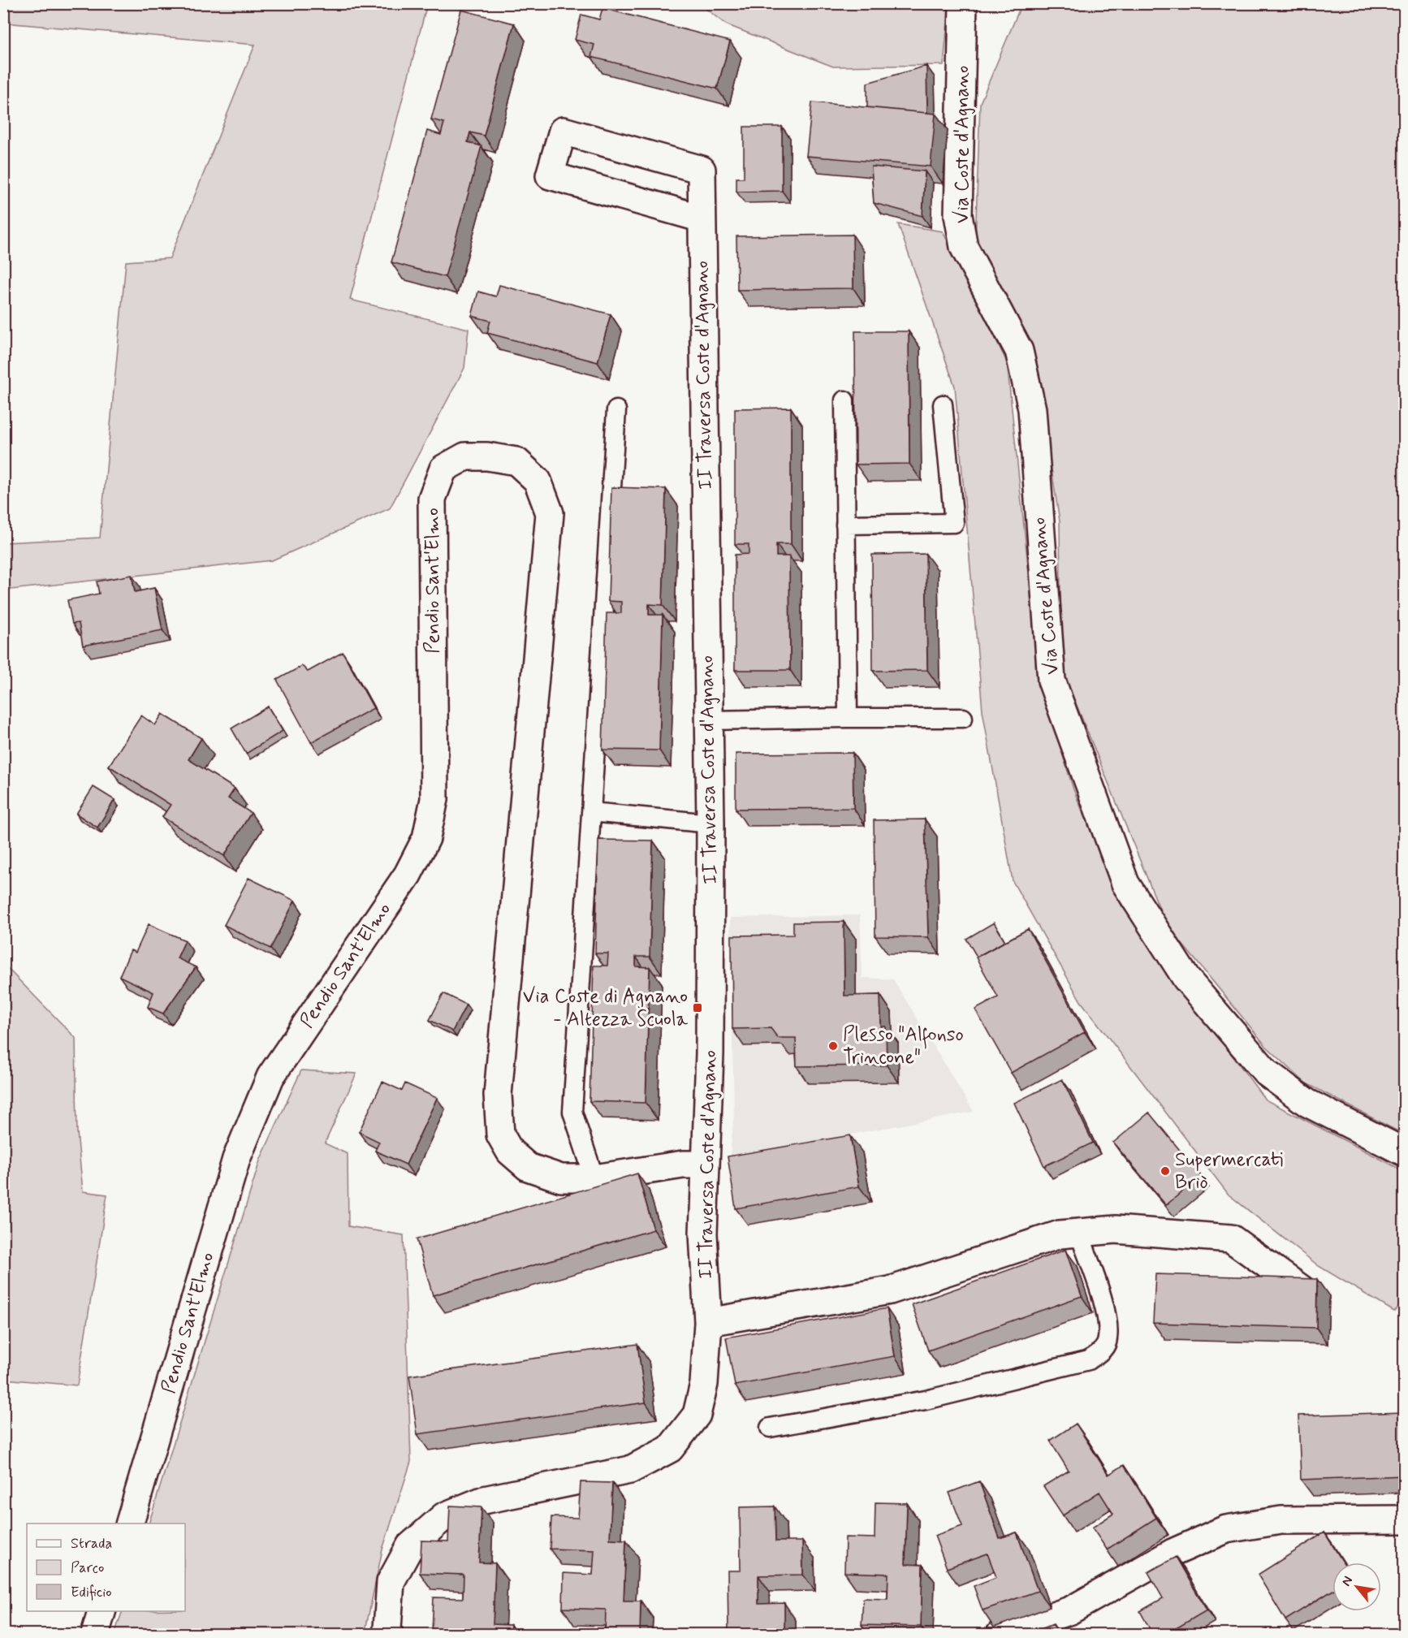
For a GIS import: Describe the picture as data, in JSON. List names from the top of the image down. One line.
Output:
{"streets":{"street":["Via Coste d'Agnano","II Traversa Coste d'Agnano","Pendio Sant'Elmo"]},"crossings":[["II Traversa Coste d'Agnano","Pendio Sant'Elmo"]],"places":{"transit":["Via Coste di Agnano - Altezza Scuola"],"other":["Plesso \"Alfonso Trincone\"","Supermercati Briò"]},"legend":["Strada","Parco","Edificio"],"north":"top left"}
